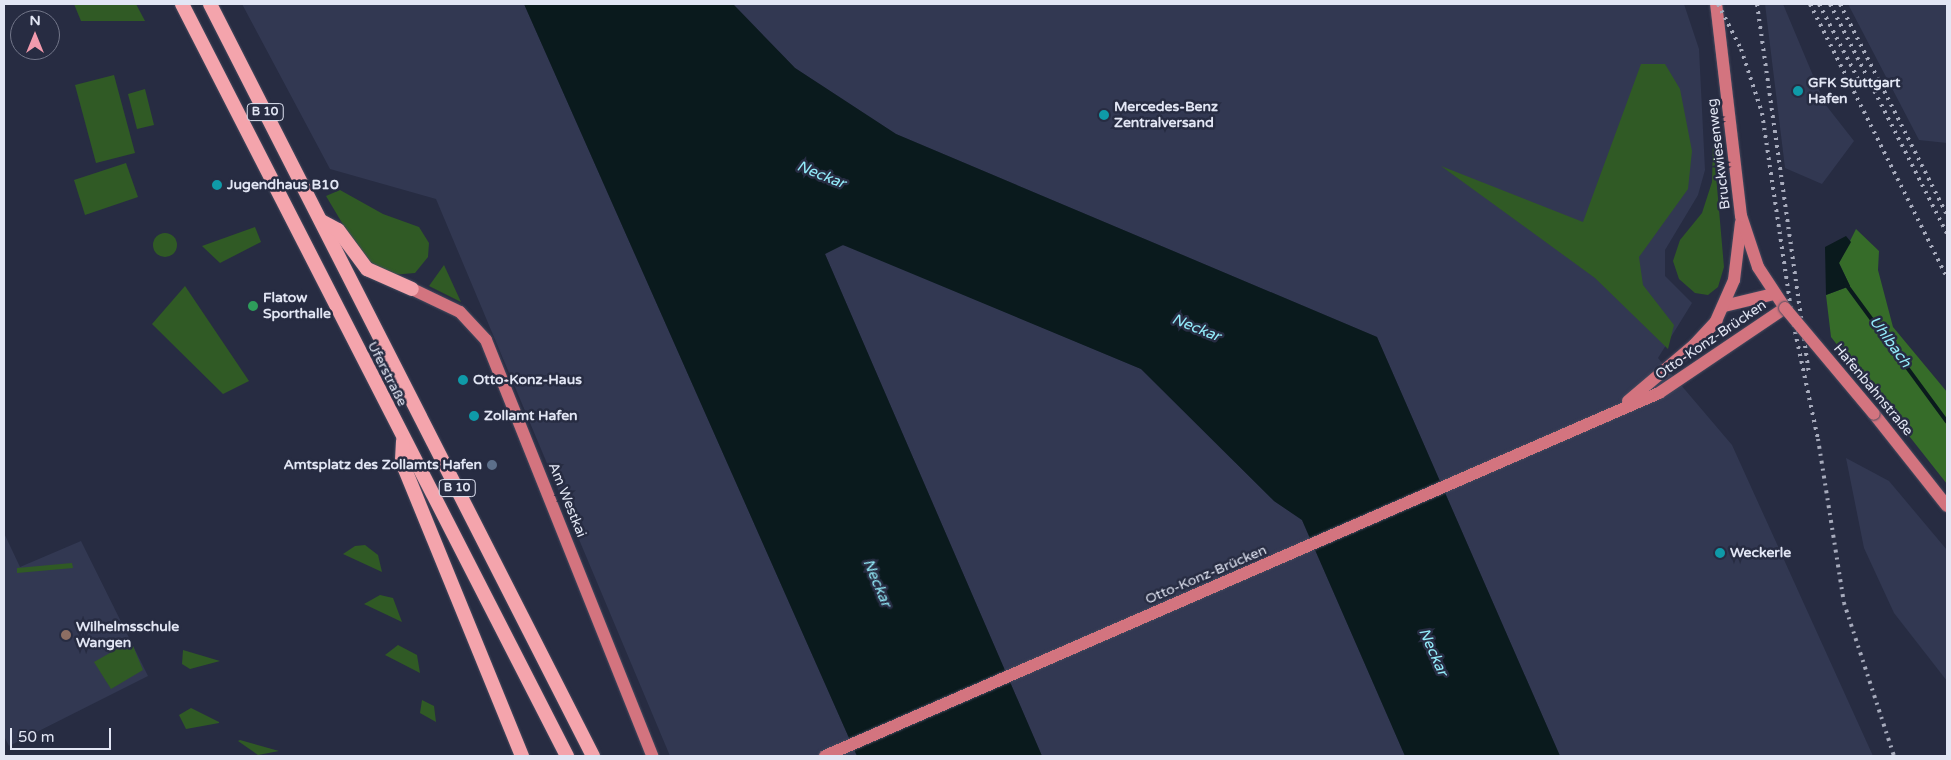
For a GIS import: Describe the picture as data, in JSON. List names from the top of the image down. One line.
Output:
{"streets":{"highway":["B 10","Uferstraße"],"main road":["Bruckwiesenweg","Otto-Konz-Brücken","Hafenbahnstraße","Am Westkai"]},"crossings":[["B 10","Uferstraße"],["B 10","Am Westkai"],["Bruckwiesenweg","Otto-Konz-Brücken"],["Bruckwiesenweg","Hafenbahnstraße"],["Otto-Konz-Brücken","Hafenbahnstraße"]],"water":["Neckar","Uhlbach"],"places":["GFK Stuttgart Hafen","Mercedes-Benz Zentralversand","Jugendhaus B10","Flatow Sporthalle","Otto-Konz-Haus","Zollamt Hafen","Amtsplatz des Zollamts Hafen","Weckerle","Wilhelmsschule Wangen"],"scale_bar":"50 m","north":"top"}
